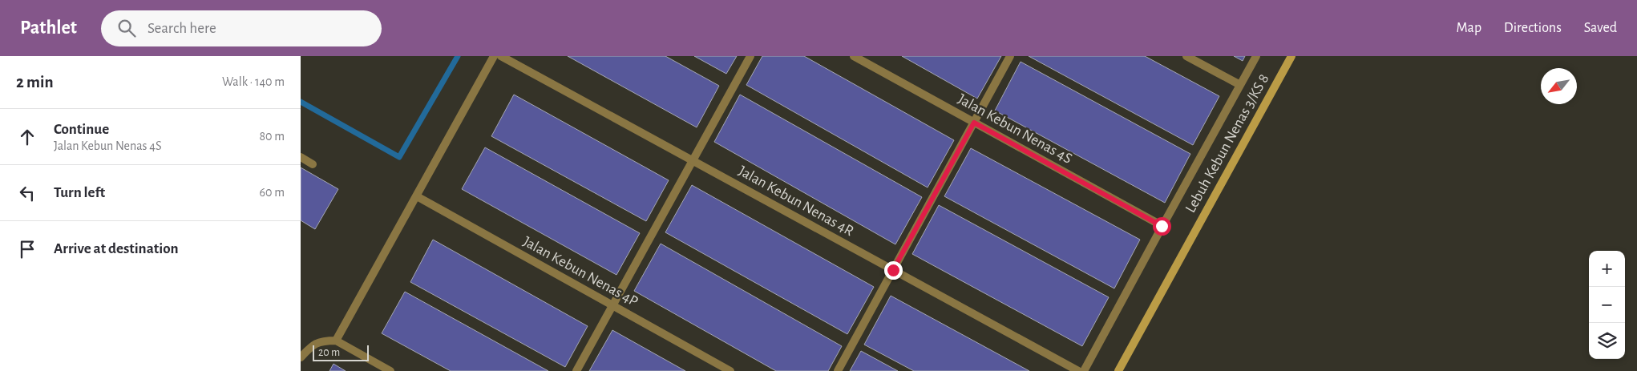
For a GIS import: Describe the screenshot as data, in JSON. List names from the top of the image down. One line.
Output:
{"streets":{"street":["Jalan Kebun Nenas 4S","Lebuh Kebun Nenas 3/KS 8","Jalan Kebun Nenas 4R","Jalan Kebun Nenas 4P"]},"scale_bar":"20 m","north":"bottom left","page":{"header":"Pathlet","search":"Search here","nav":["Map","Directions","Saved"],"heading":["2 min","Walk · 140 m"],"list":[["Continue","Jalan Kebun Nenas 4S","80 m"],["Turn left","60 m"],"Arrive at destination"],"map_buttons":["+","−"],"scale":"20 m"}}
